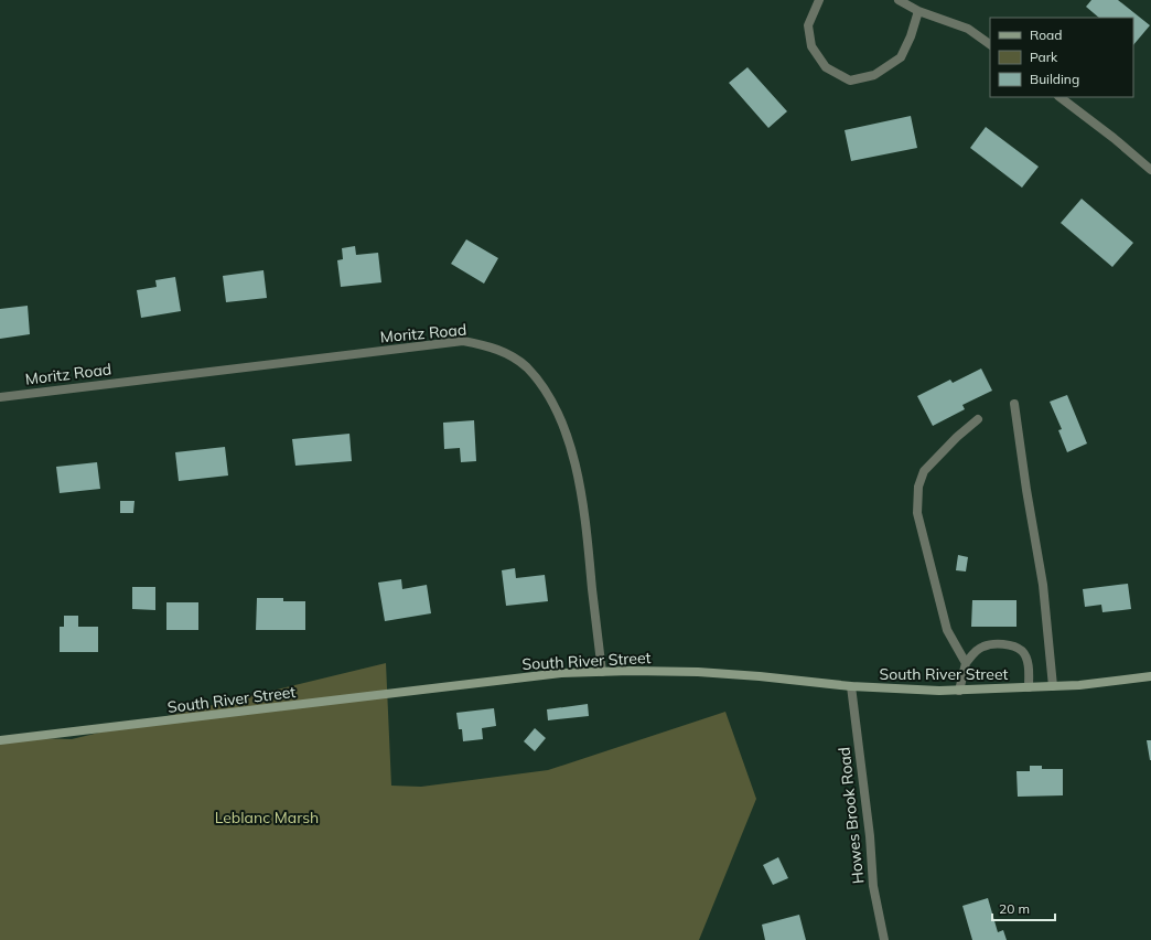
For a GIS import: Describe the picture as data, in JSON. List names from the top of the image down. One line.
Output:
{"streets":{"street":["Moritz Road","South River Street","Howes Brook Road"]},"crossings":[["Moritz Road","South River Street"],["South River Street","Howes Brook Road"]],"parks":["Leblanc Marsh"],"legend":["Road","Park","Building"],"scale_bar":"20 m"}
